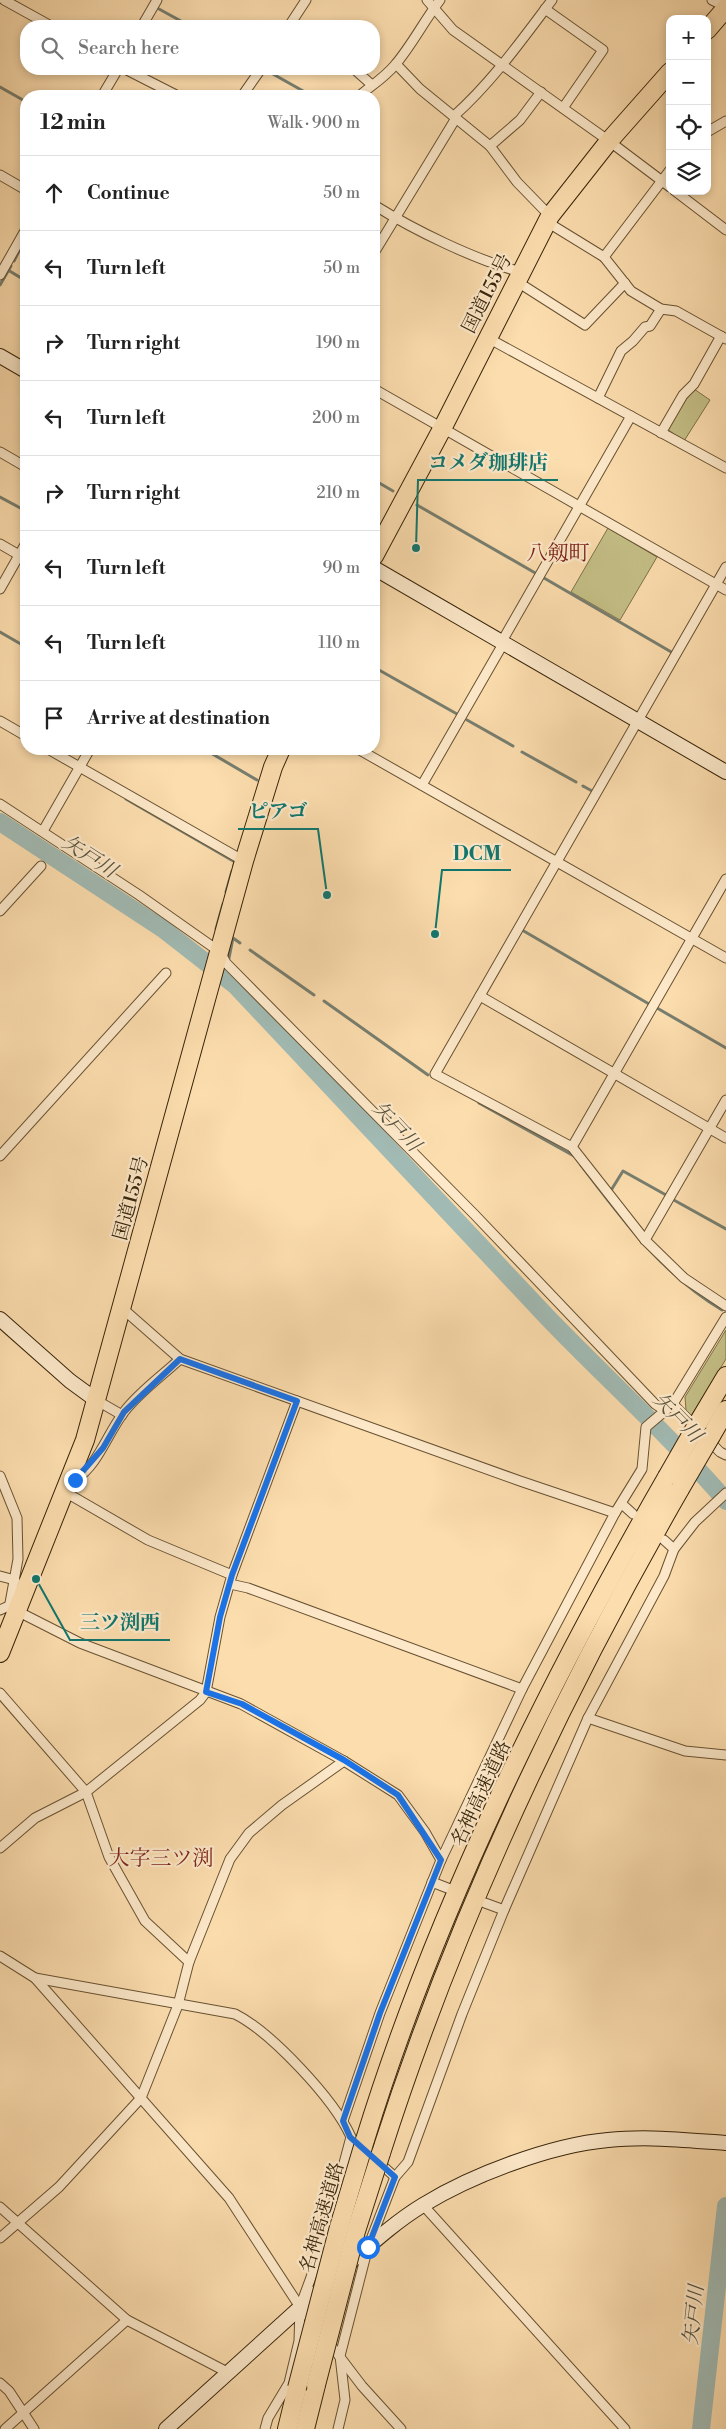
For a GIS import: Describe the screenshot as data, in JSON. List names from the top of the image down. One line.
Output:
{"streets":{"highway":["国道155号","名神高速道路"]},"districts":["八剱町","大字三ツ渕"],"water":["矢戸川"],"places":["コメダ珈琲店","ピアゴ","DCM","三ツ渕西"],"page":{"map_buttons":["+","−"],"search":"Search here","heading":["12 min","Walk · 900 m"],"list":[["Continue","50 m"],["Turn left","50 m"],["Turn right","190 m"],["Turn left","200 m"],["Turn right","210 m"],["Turn left","90 m"],["Turn left","110 m"],"Arrive at destination"]}}
